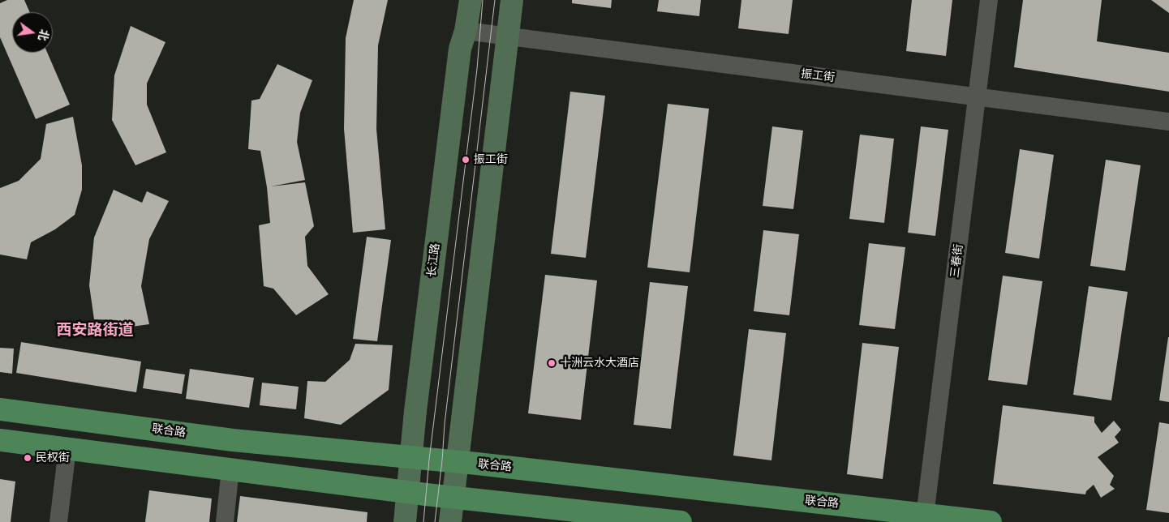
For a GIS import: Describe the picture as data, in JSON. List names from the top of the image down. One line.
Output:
{"streets":{"main road":["长江路","联合路"],"street":["振工街","三春街"]},"crossings":[["振工街","长江路"],["振工街","三春街"],["长江路","联合路"],["三春街","联合路"]],"districts":["西安路街道"],"places":["振工街","十洲云水大酒店","民权街"],"north":"right"}
